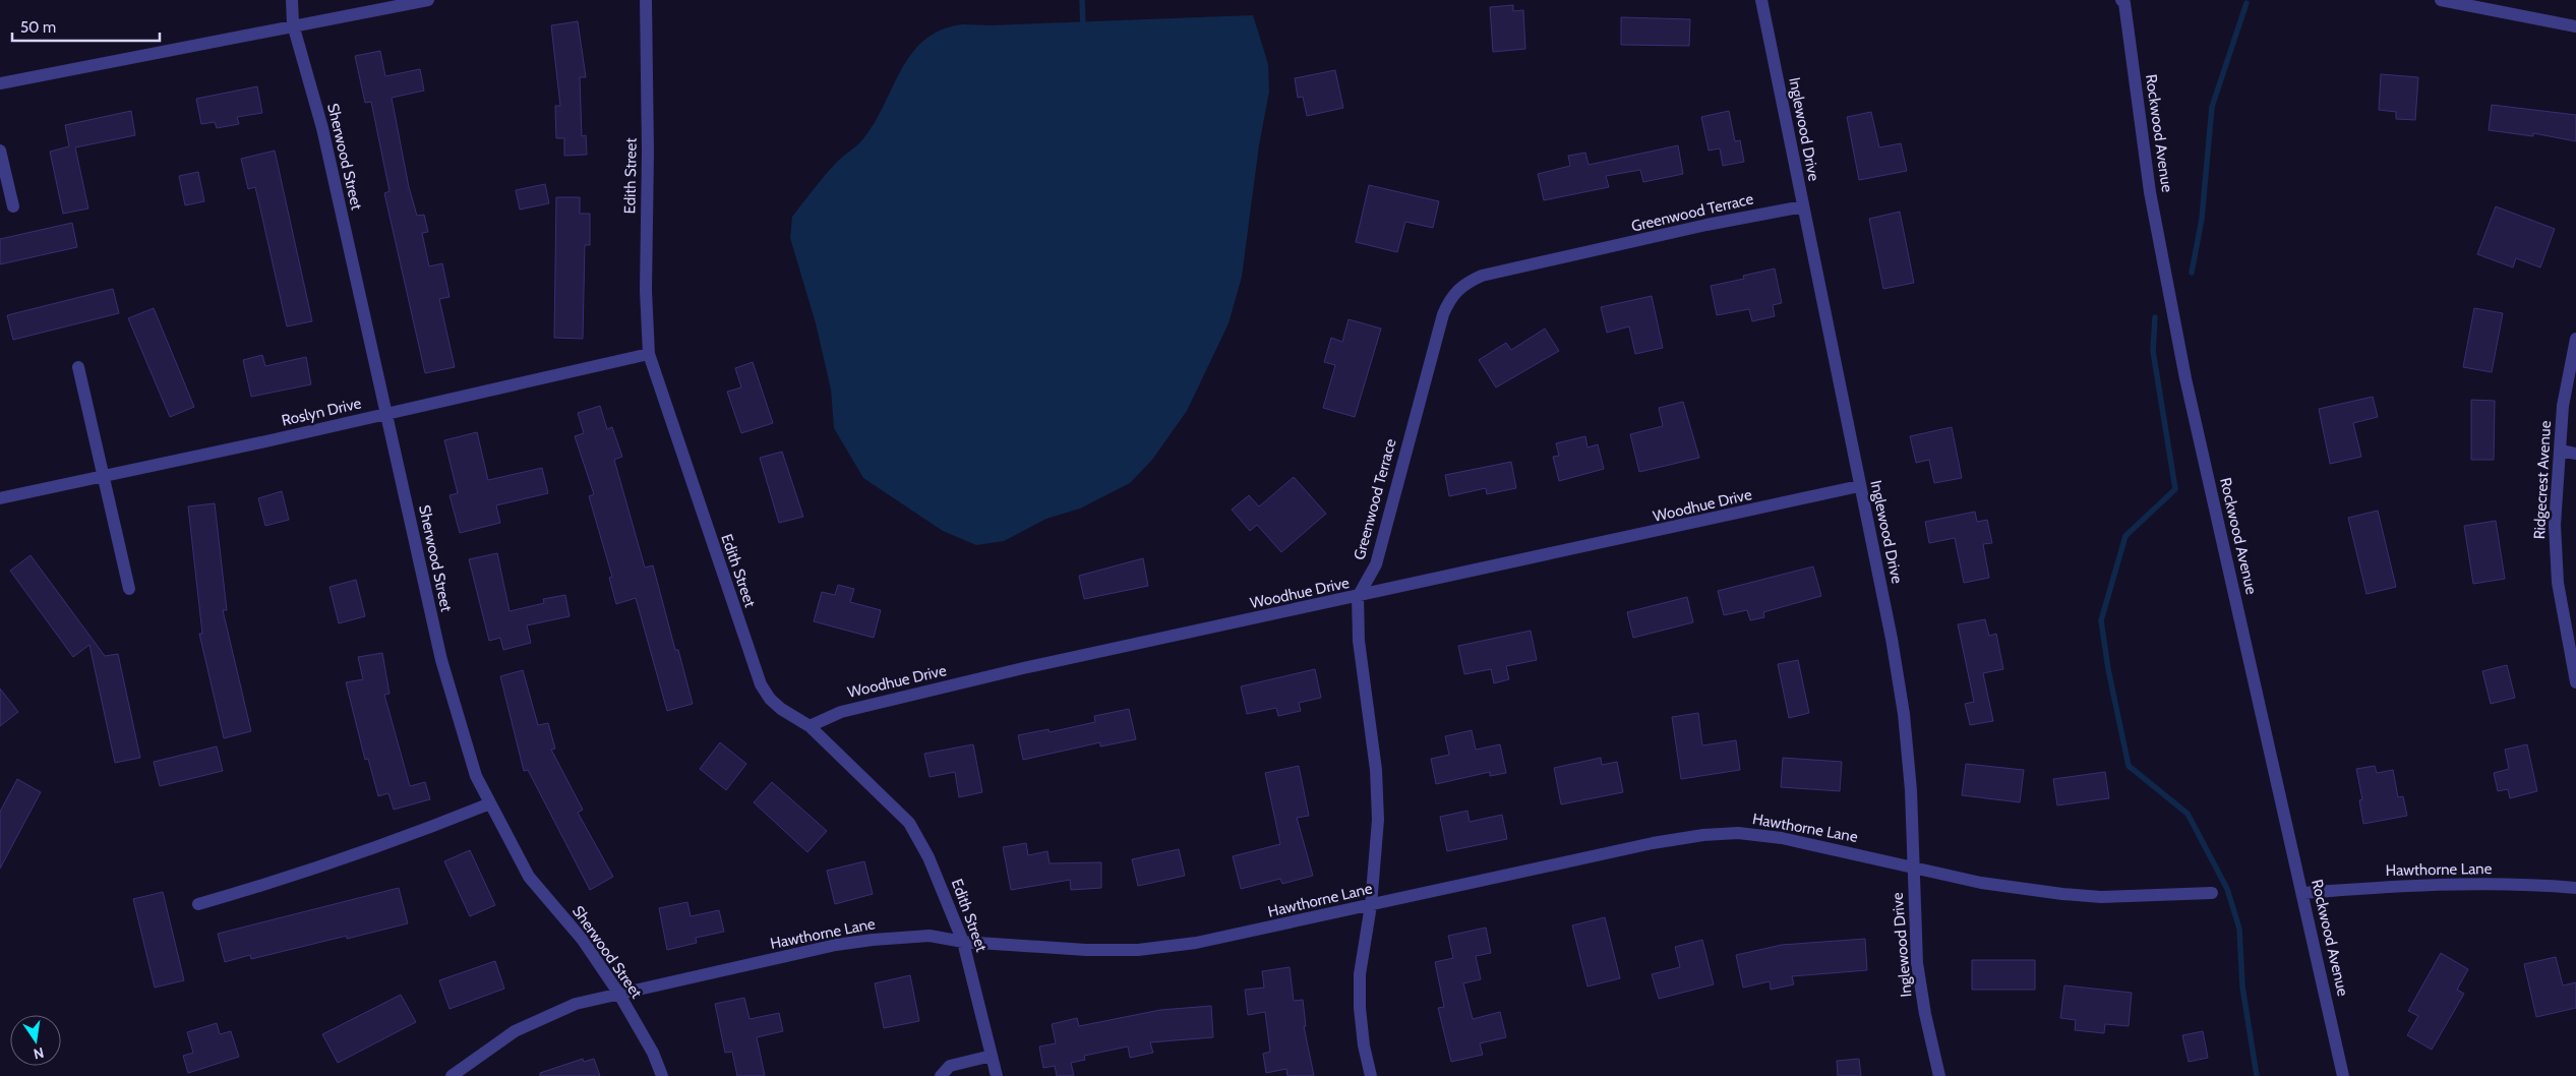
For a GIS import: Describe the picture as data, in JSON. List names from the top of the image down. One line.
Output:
{"streets":{"street":["Inglewood Drive","Rockwood Avenue","Sherwood Street","Edith Street","Greenwood Terrace","Roslyn Drive","Ridgecrest Avenue","Woodhue Drive","Hawthorne Lane"]},"crossings":[["Inglewood Drive","Greenwood Terrace"],["Inglewood Drive","Woodhue Drive"],["Inglewood Drive","Hawthorne Lane"],["Rockwood Avenue","Hawthorne Lane"],["Sherwood Street","Roslyn Drive"],["Sherwood Street","Hawthorne Lane"],["Edith Street","Roslyn Drive"],["Edith Street","Woodhue Drive"],["Edith Street","Hawthorne Lane"],["Greenwood Terrace","Woodhue Drive"],["Greenwood Terrace","Hawthorne Lane"]],"scale_bar":"50 m","north":"bottom"}
